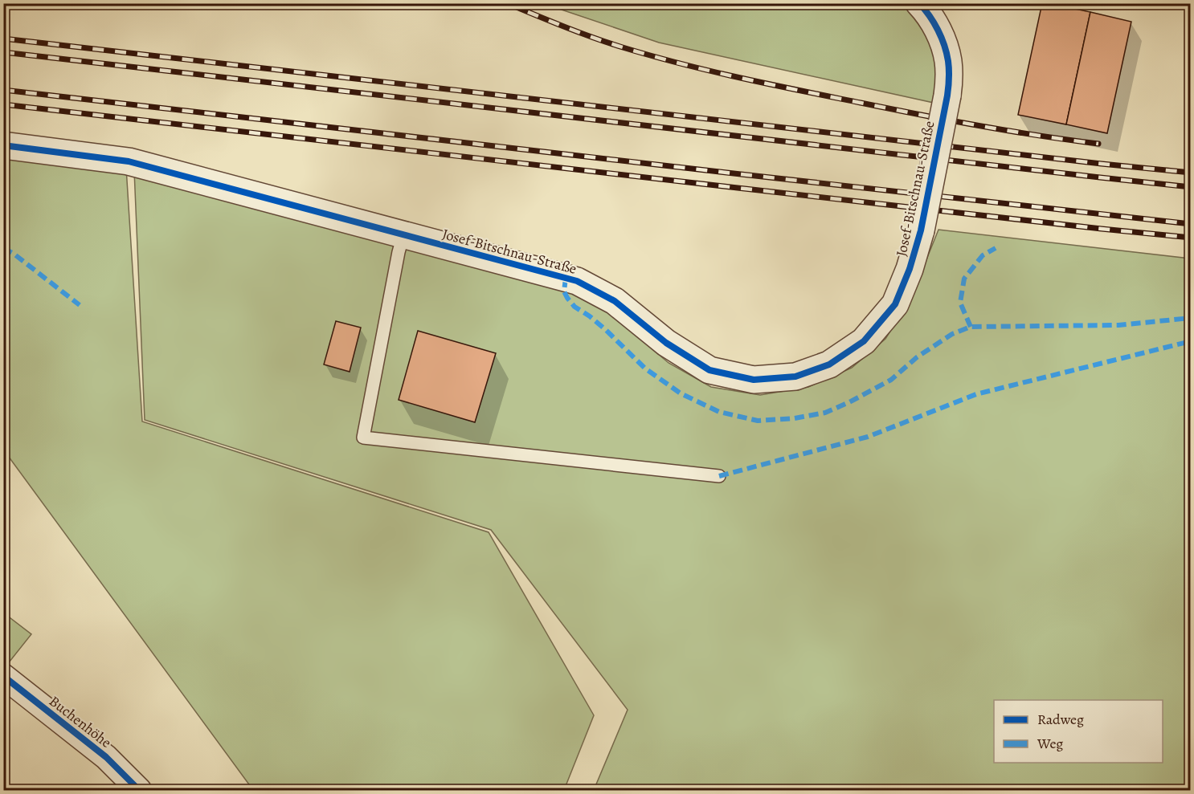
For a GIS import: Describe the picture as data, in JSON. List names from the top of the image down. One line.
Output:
{"streets":{"street":["Josef-Bitschnau-Straße","Buchenhöhe"]},"legend":["Radweg","Weg"]}
